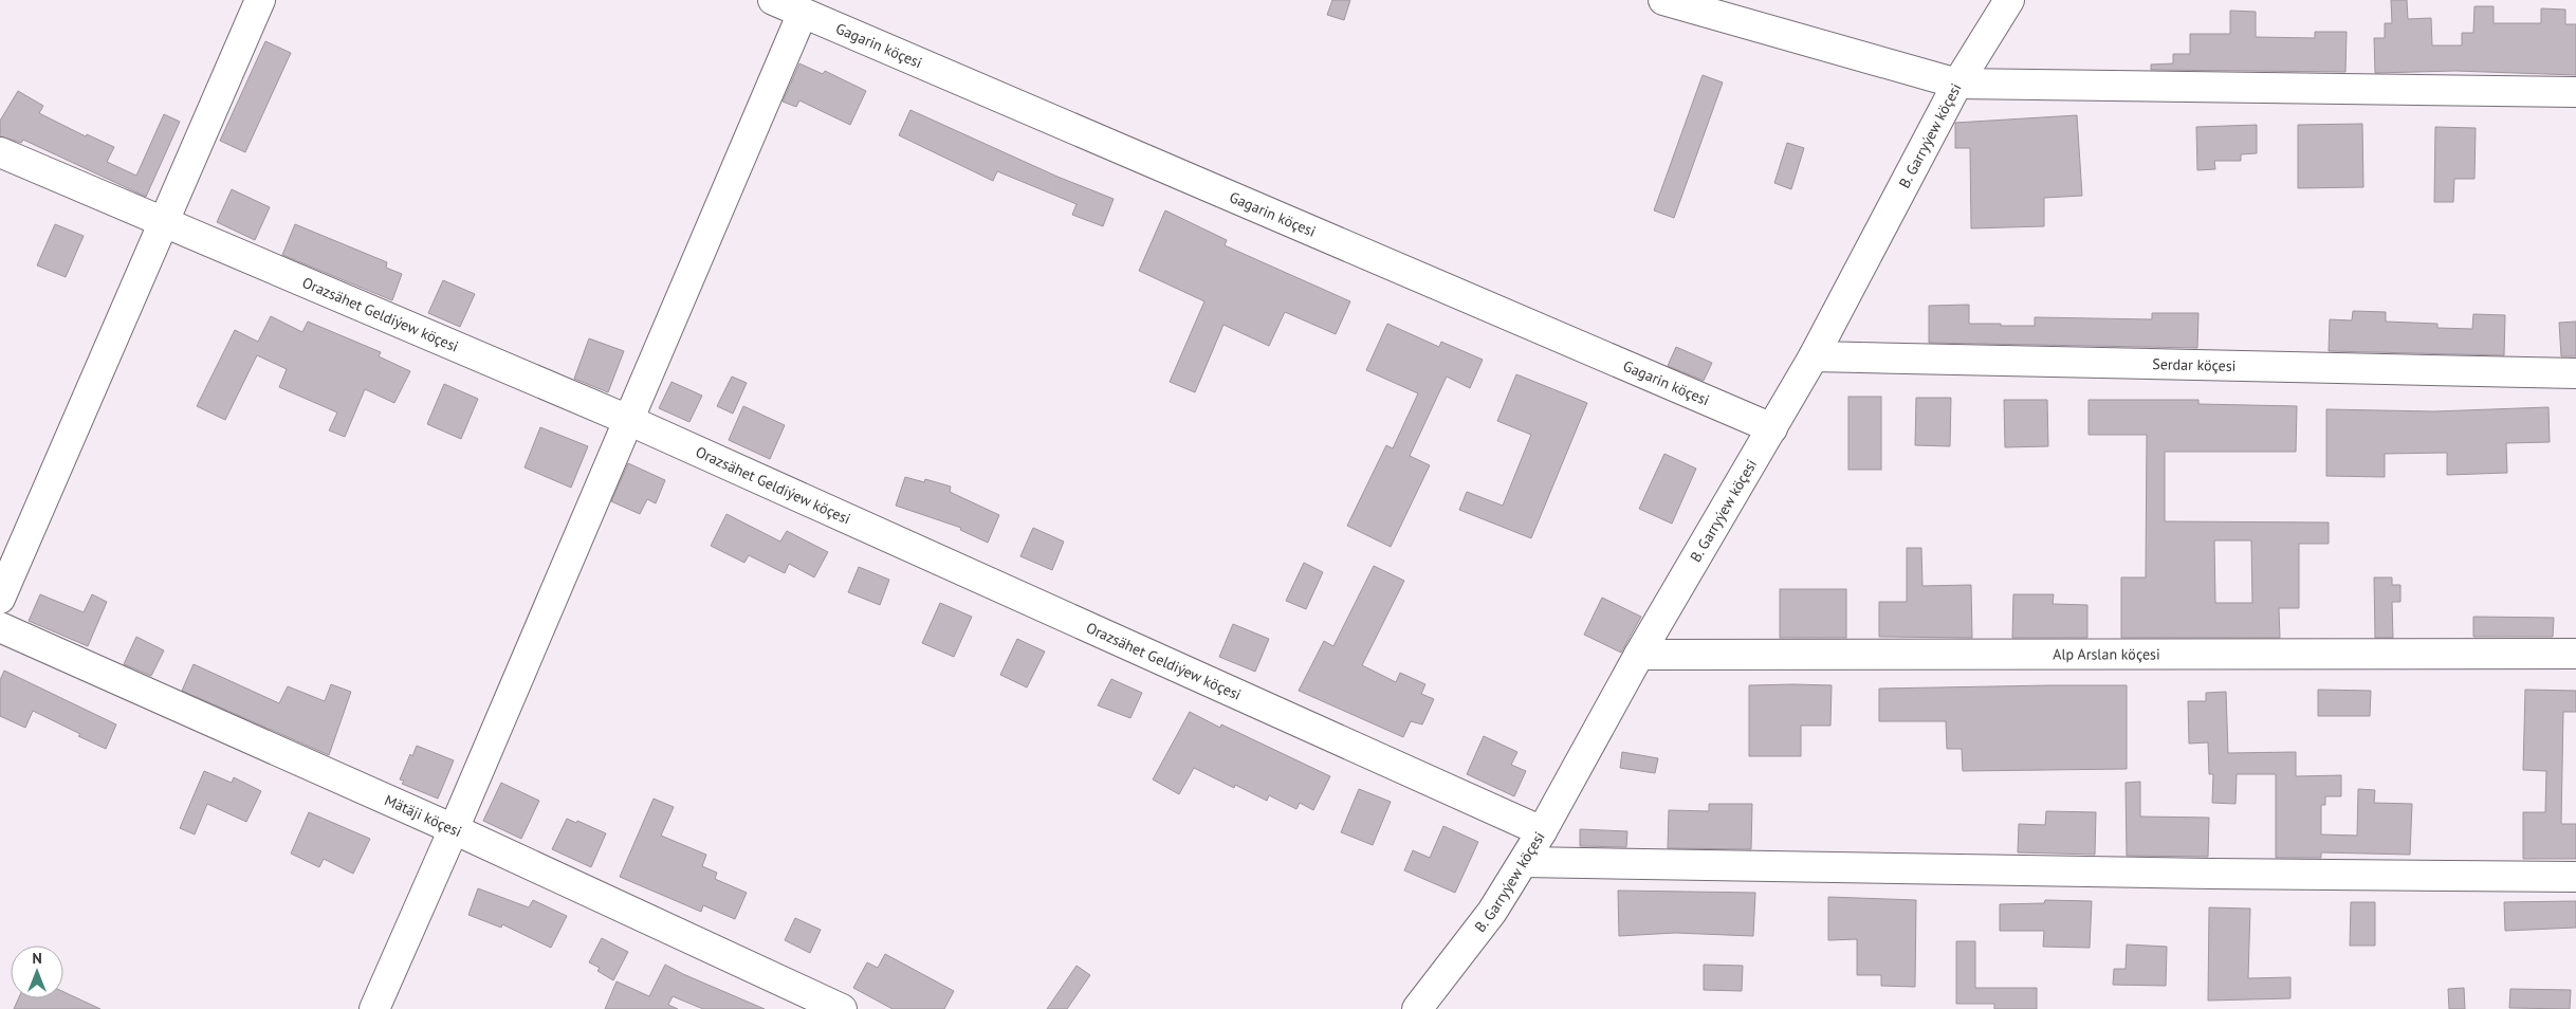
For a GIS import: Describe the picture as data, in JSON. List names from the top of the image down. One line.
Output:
{"streets":{"street":["Gagarin köçesi","B. Garryýew köçesi","Orazsähet Geldiýew köçesi","Serdar köçesi","Alp Arslan köçesi","Mätäji köçesi"]},"crossings":[["Gagarin köçesi","B. Garryýew köçesi"],["B. Garryýew köçesi","Orazsähet Geldiýew köçesi"],["B. Garryýew köçesi","Serdar köçesi"],["B. Garryýew köçesi","Alp Arslan köçesi"]],"north":"top"}
